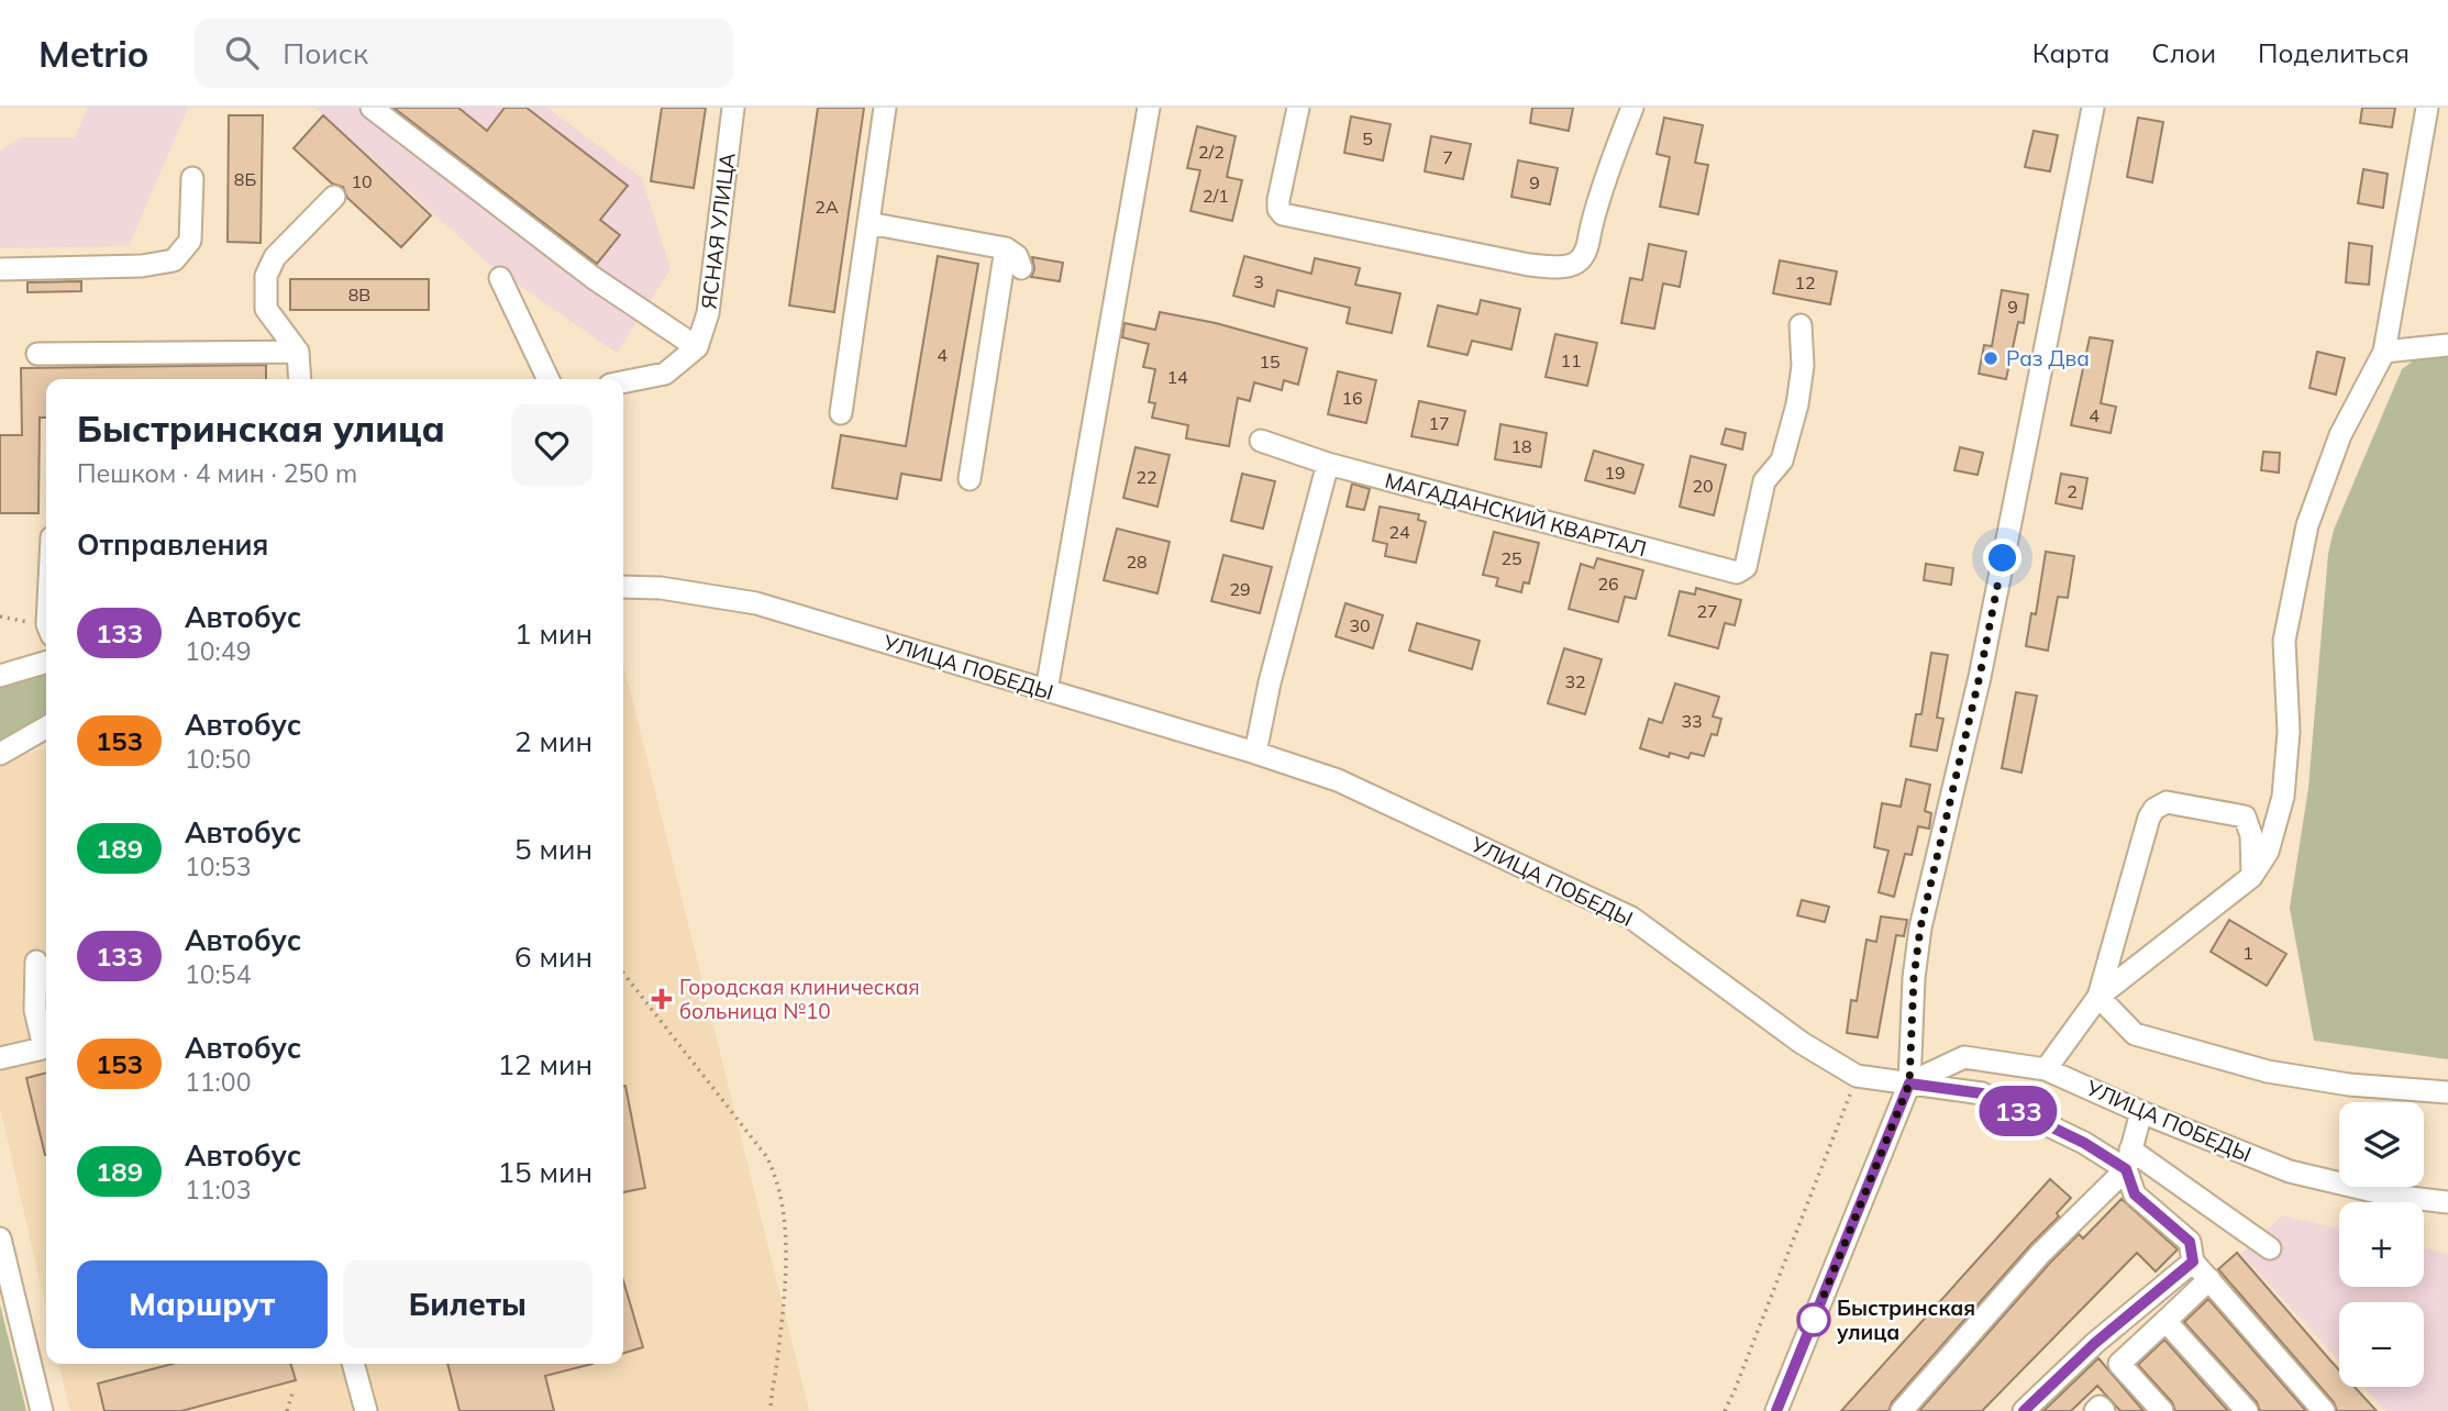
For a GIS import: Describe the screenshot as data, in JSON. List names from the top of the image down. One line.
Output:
{"streets":{"street":["ЯСНАЯ УЛИЦА","МАГАДАНСКИЙ КВАРТАЛ","УЛИЦА ПОБЕДЫ"]},"places":{"other":["Раз Два","Быстринская улица"],"health":["Городская клиническая больница №10"]},"lines":["bus line 133"],"house_numbers":["5","2/2","7","8Б","10","9","2/1","2А","3","12","8В","9","4","11","15","14","16","4","17","18","19","22","20","2","24","25","28","26","29","27","30","32","33","1"],"page":{"header":"Metrio","search":"Поиск","nav":["Карта","Слои","Поделиться"],"on_map":"133","heading":[["Быстринская улица","Пешком · 4 мин · 250 m"],"Отправления"],"list":[{"mark":"133","name":"Автобус","note":"10:49","value":"1 мин"},{"mark":"153","name":"Автобус","note":"10:50","value":"2 мин"},{"mark":"189","name":"Автобус","note":"10:53","value":"5 мин"},{"mark":"133","name":"Автобус","note":"10:54","value":"6 мин"},{"mark":"153","name":"Автобус","note":"11:00","value":"12 мин"},{"mark":"189","name":"Автобус","note":"11:03","value":"15 мин"}],"map_buttons":["+","−"],"buttons":["Маршрут","Билеты"]}}
